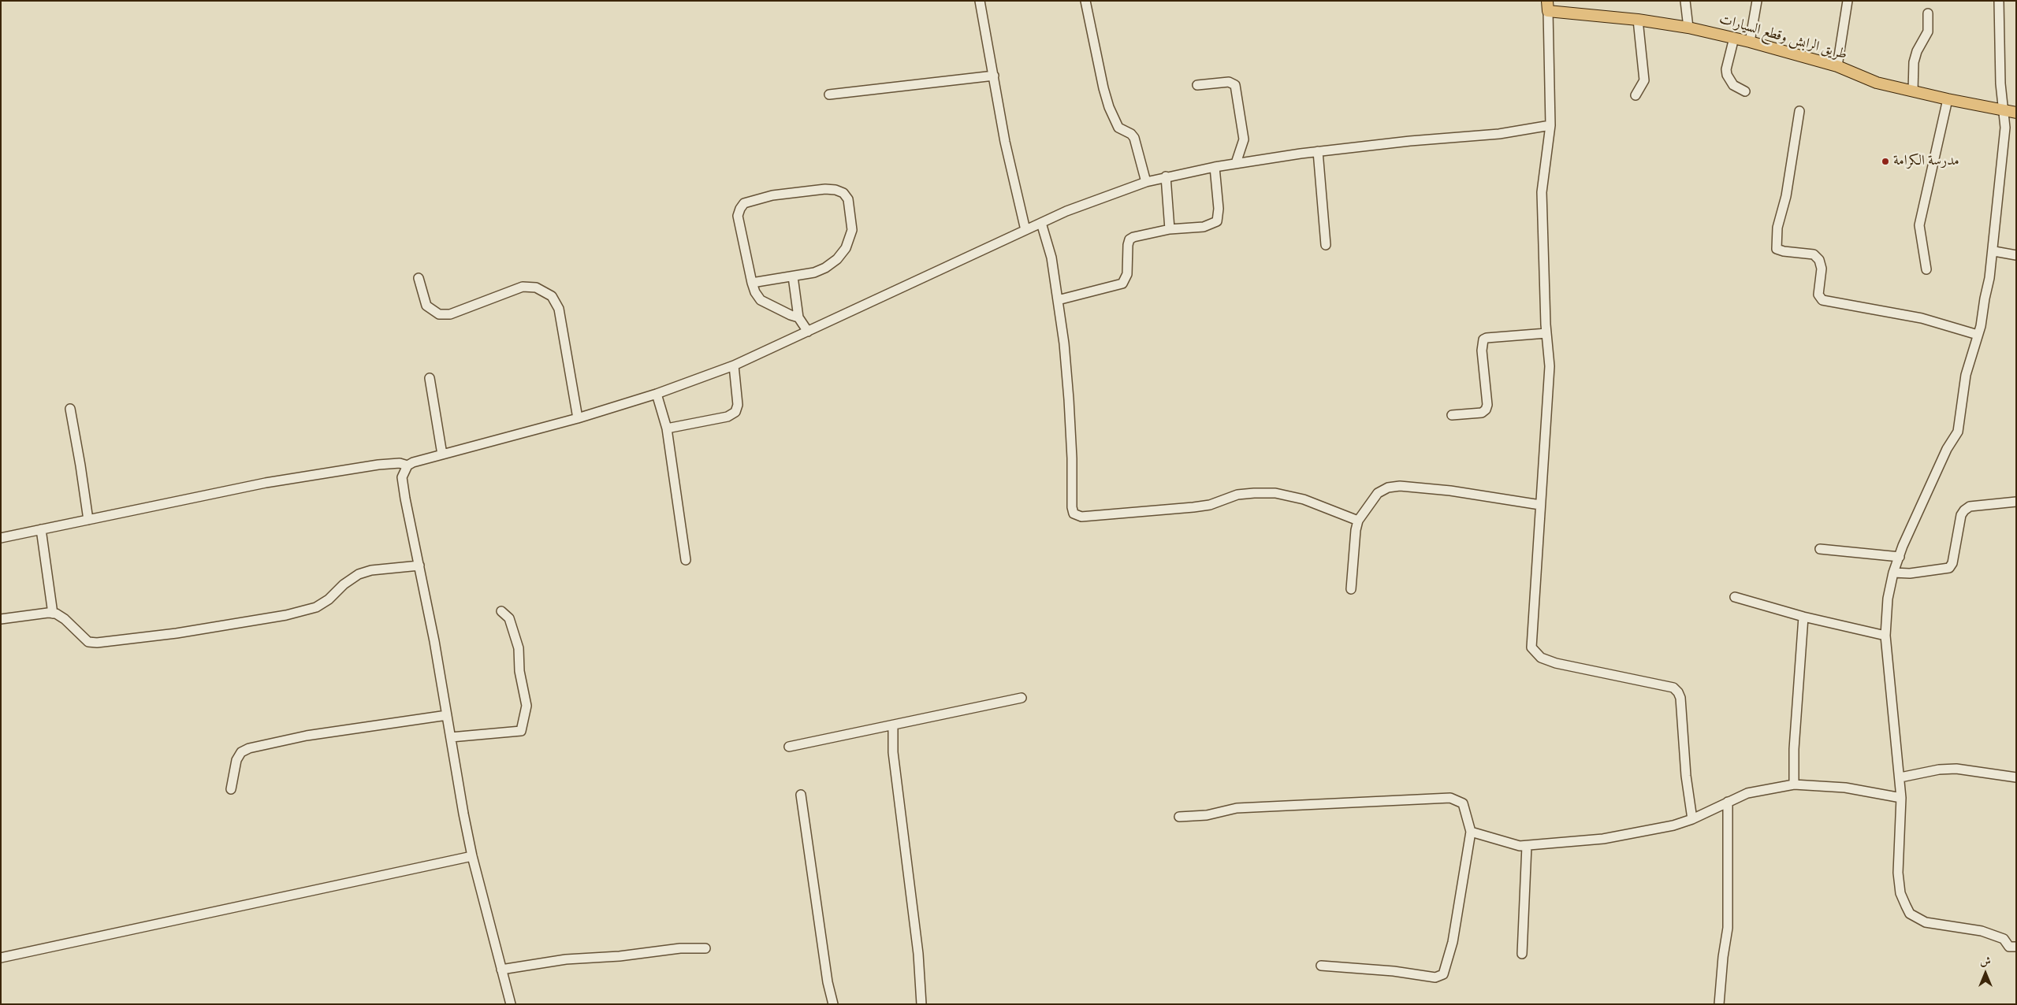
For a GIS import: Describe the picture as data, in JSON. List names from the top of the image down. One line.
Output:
{"streets":{"main road":["طريق الرابش وقطع السيارات"]},"places":["مدرسة الكرامة"],"north":"top"}
